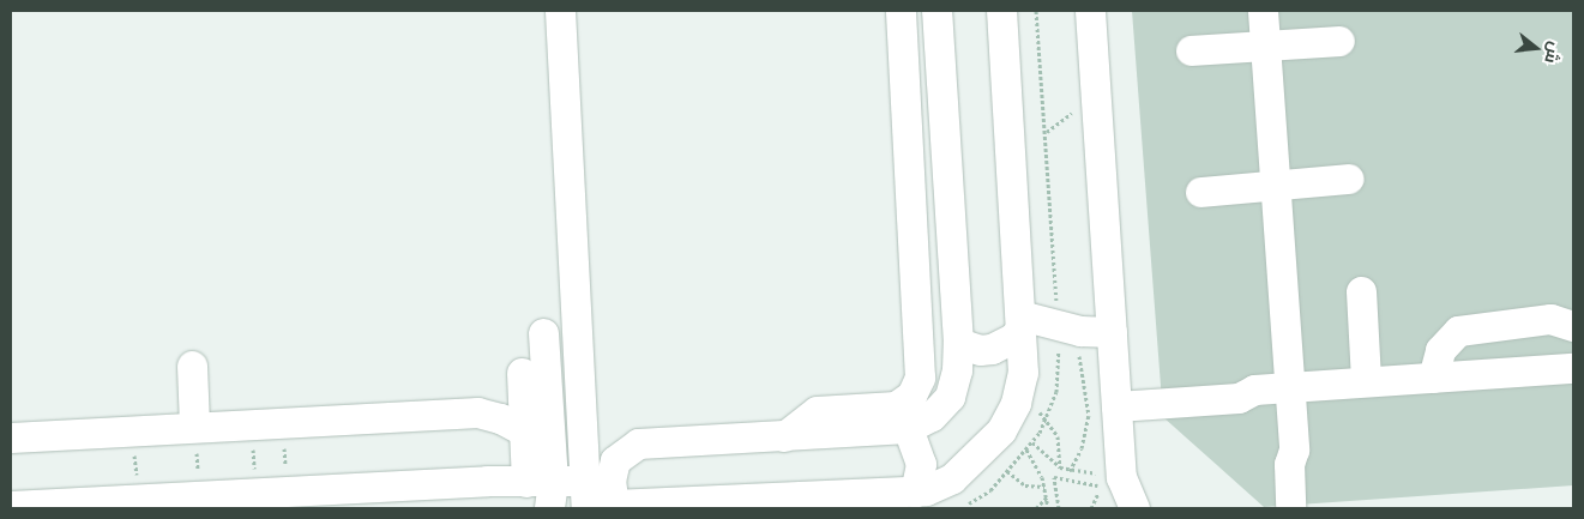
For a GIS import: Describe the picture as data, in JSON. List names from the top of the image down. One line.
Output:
{"north":"right"}
